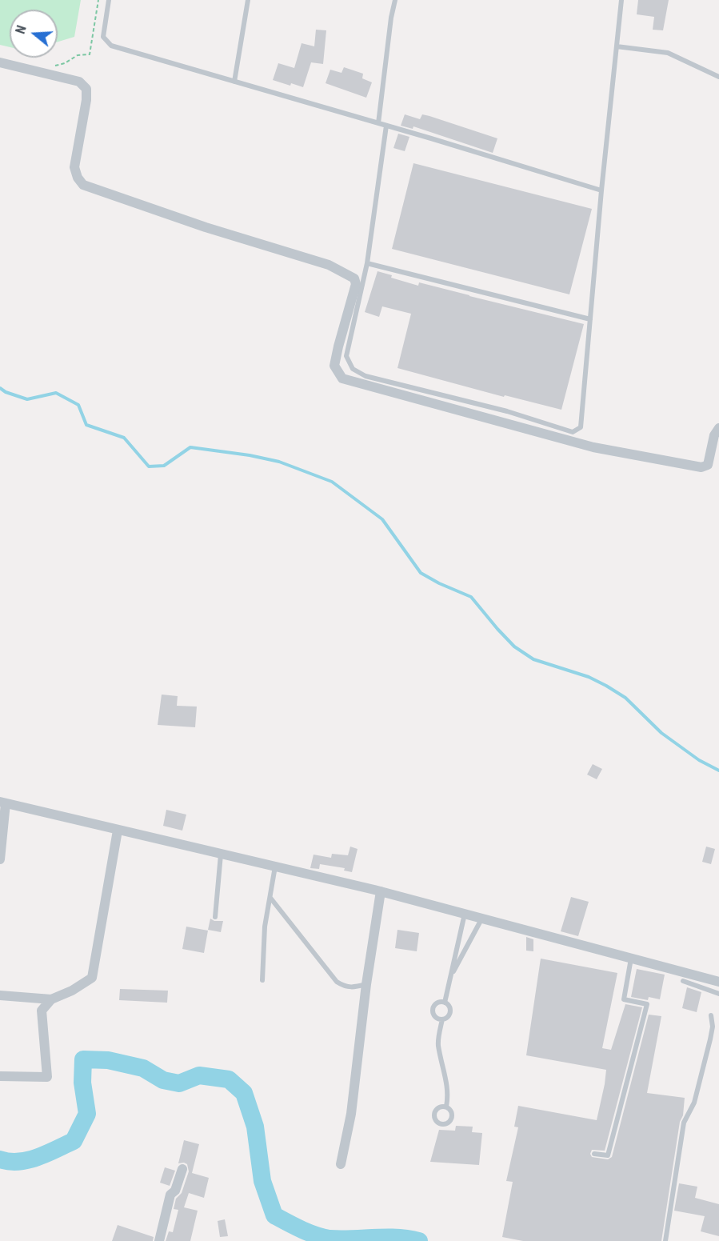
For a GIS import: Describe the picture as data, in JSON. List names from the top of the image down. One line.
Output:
{"north":"left"}
